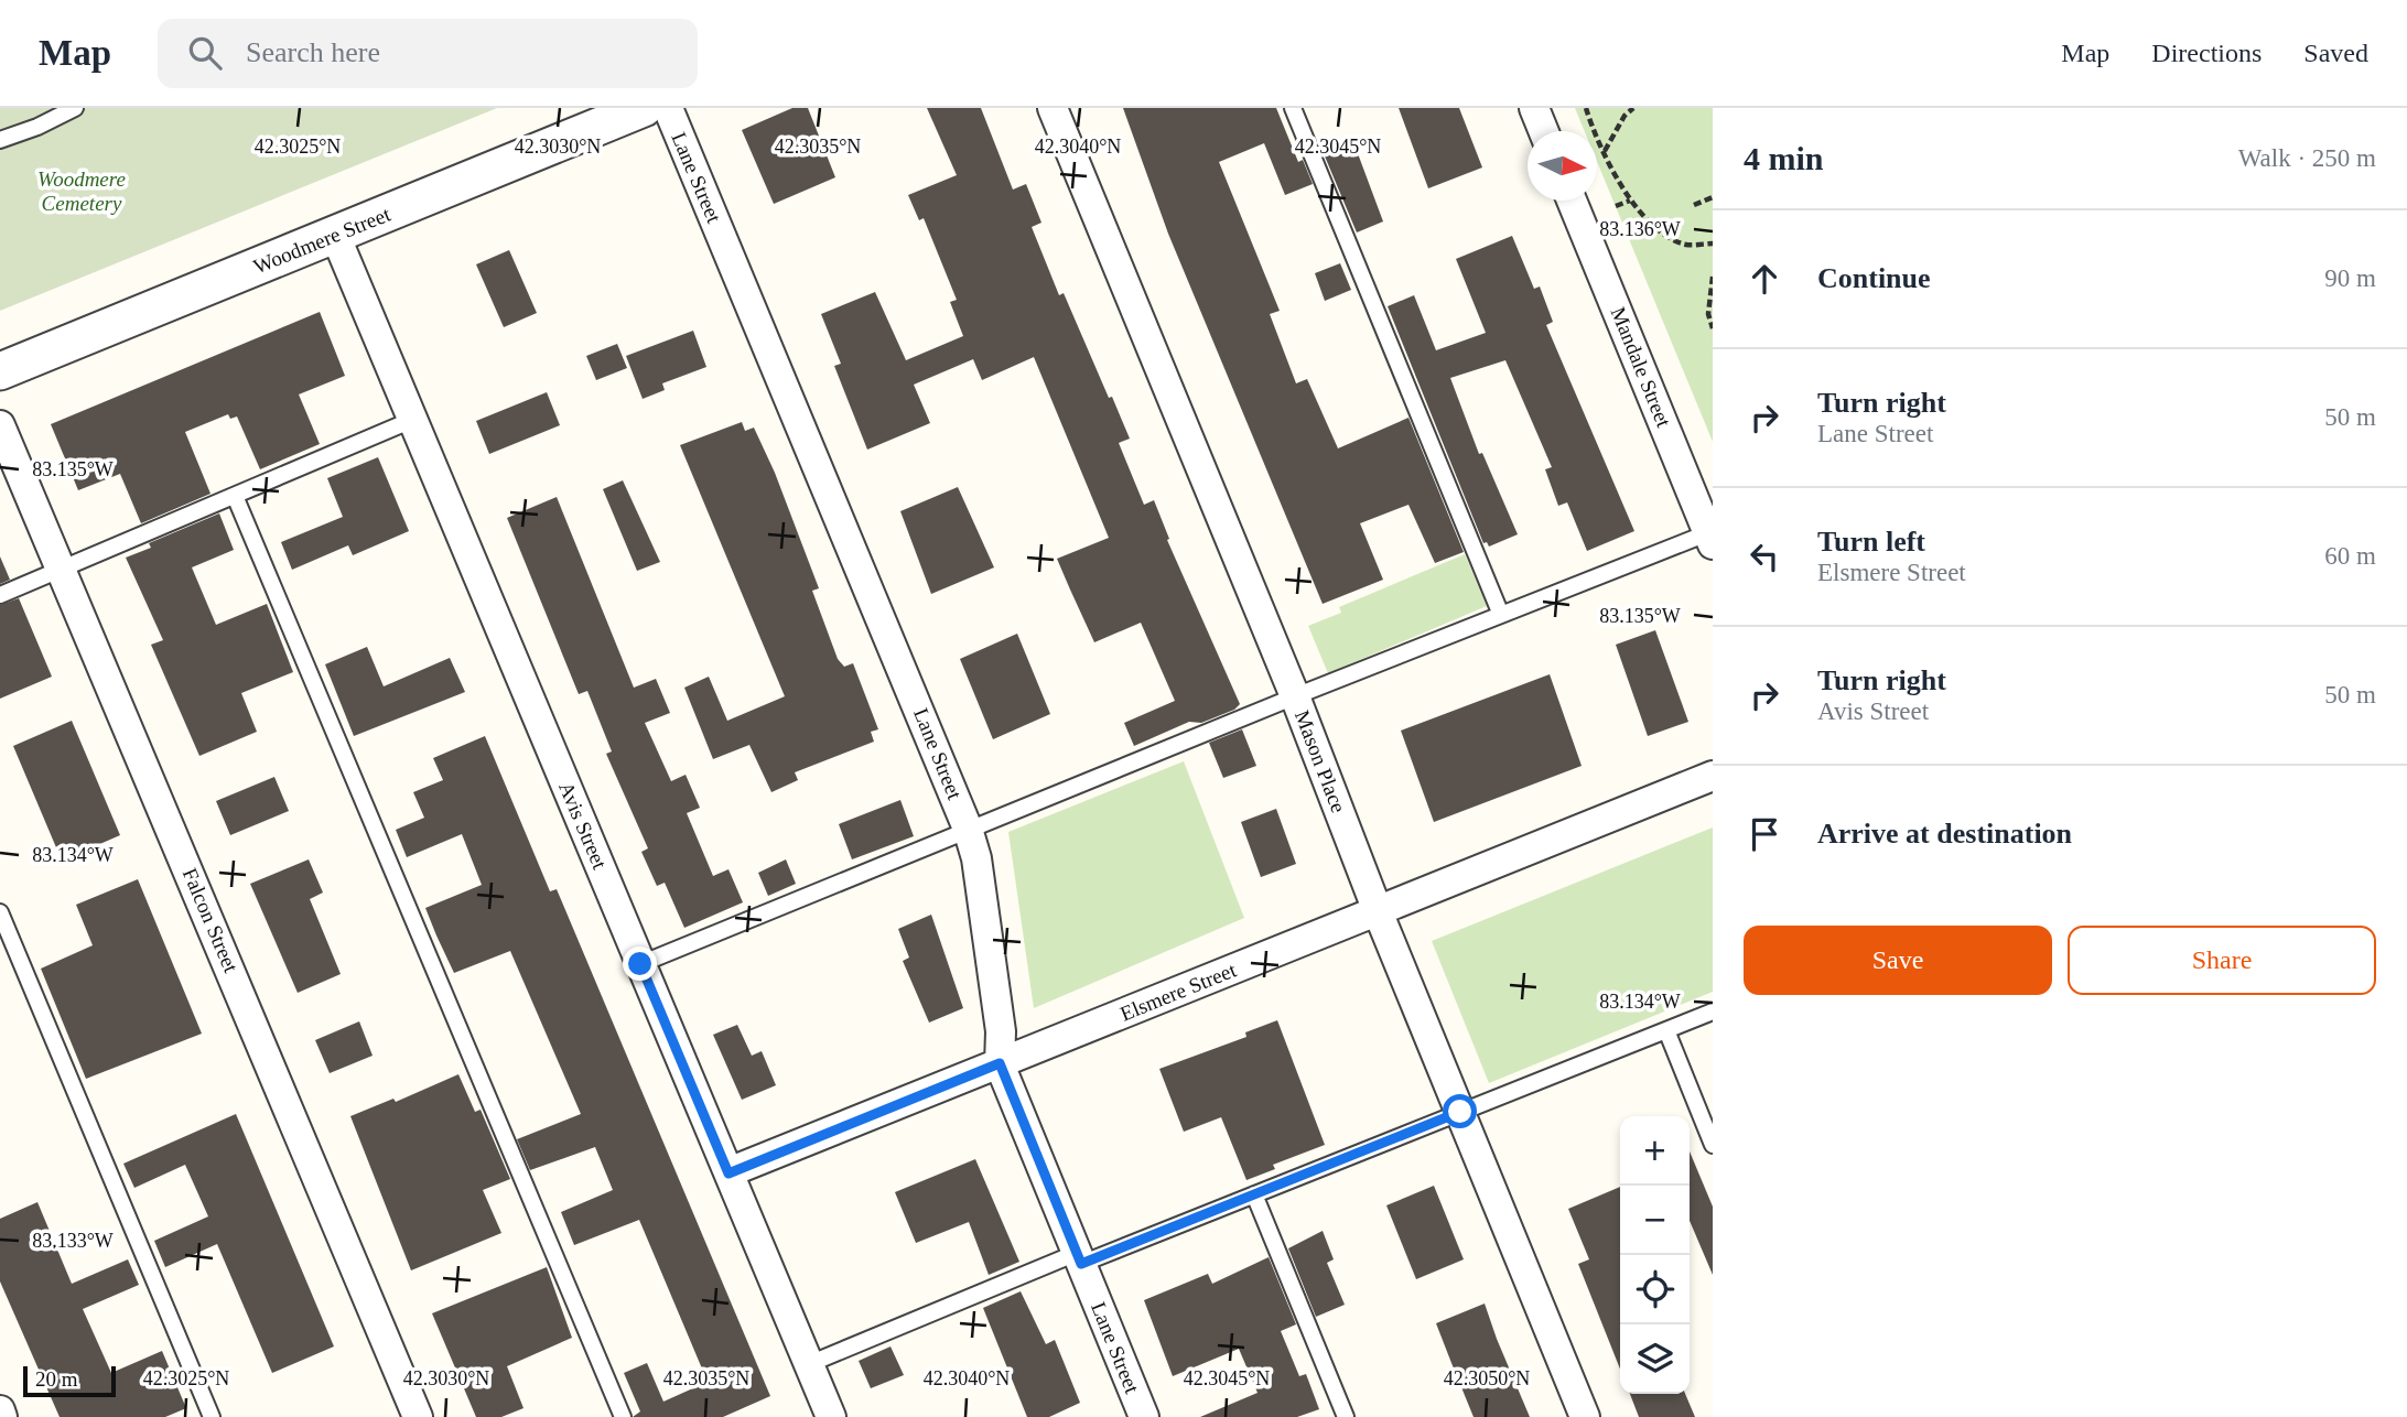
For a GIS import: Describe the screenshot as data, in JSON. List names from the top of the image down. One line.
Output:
{"streets":{"street":["Lane Street","Woodmere Street","Mandale Street","Mason Place","Avis Street","Falcon Street","Elsmere Street"]},"crossings":[["Lane Street","Elsmere Street"],["Woodmere Street","Avis Street"],["Mason Place","Elsmere Street"],["Avis Street","Elsmere Street"]],"parks":["Woodmere Cemetery"],"scale_bar":"20 m","north":"right","page":{"header":"Map","search":"Search here","nav":["Map","Directions","Saved"],"heading":["4 min","Walk · 250 m"],"list":[["Continue","90 m"],["Turn right","Lane Street","50 m"],["Turn left","Elsmere Street","60 m"],["Turn right","Avis Street","50 m"],"Arrive at destination"],"buttons":["Save","Share"],"map_buttons":["+","−"],"scale":"20 m"},"coordinates":["42.3025°N","42.3030°N","42.3035°N","42.3040°N","42.3045°N","83.136°W","83.135°W","83.134°W","83.133°W","42.3050°N"]}
